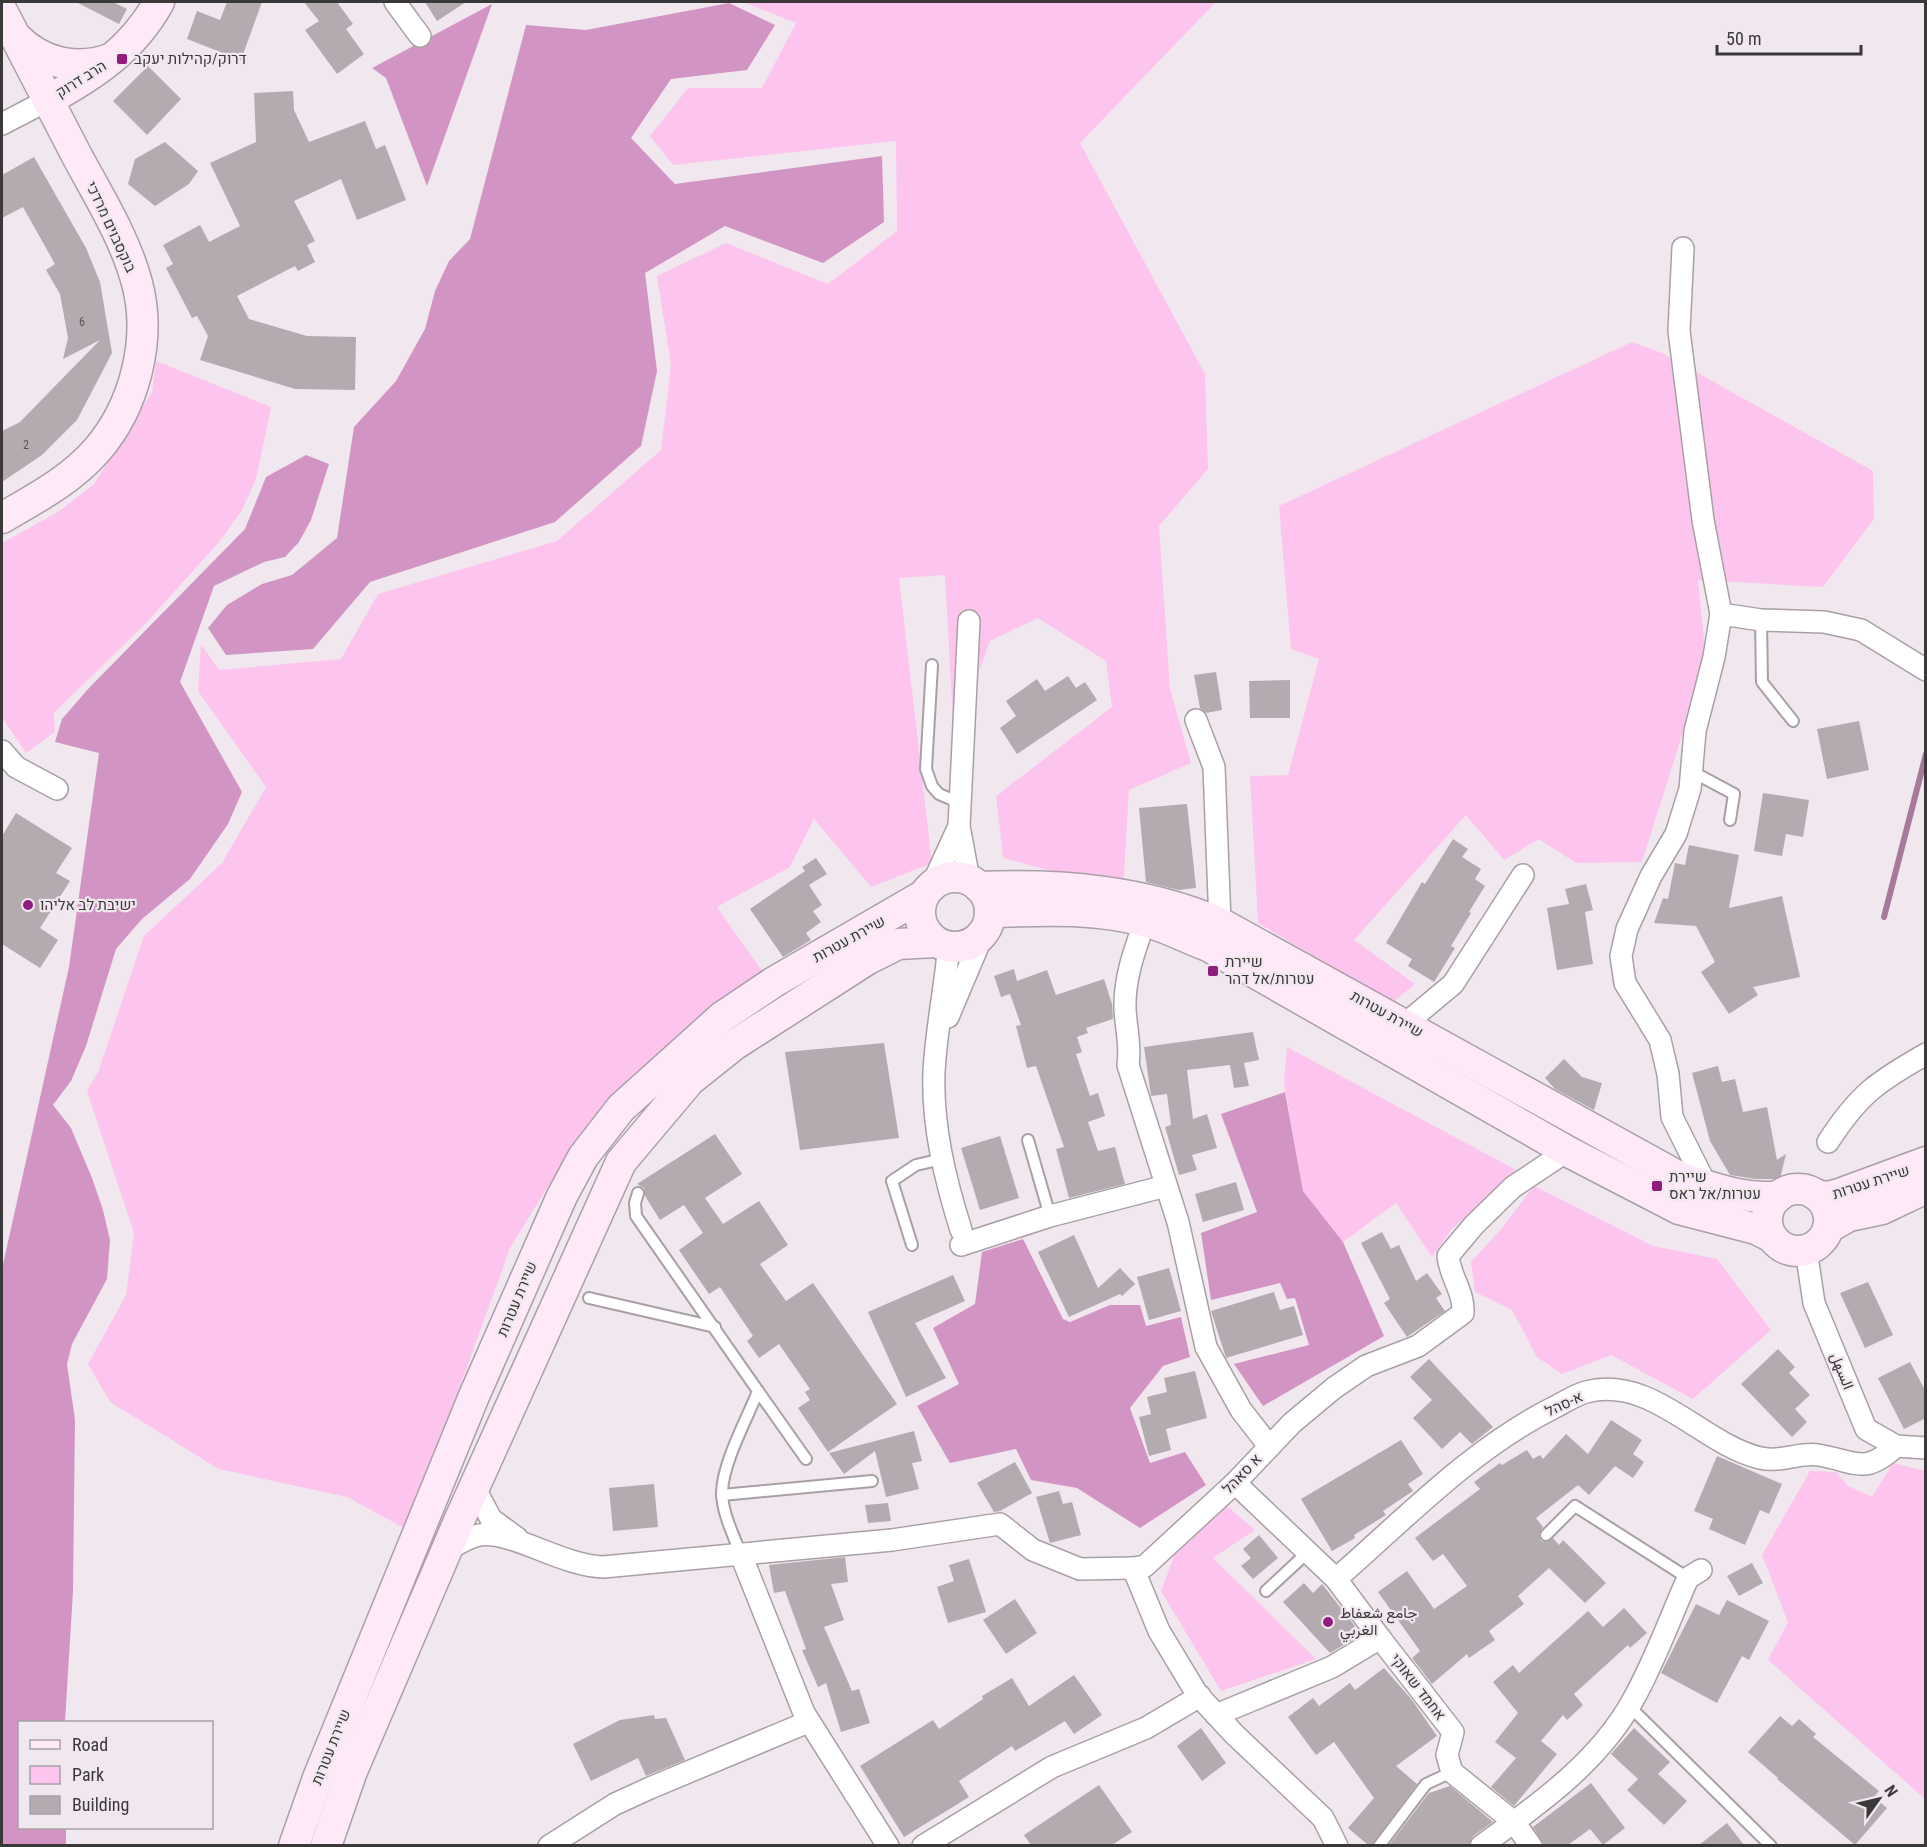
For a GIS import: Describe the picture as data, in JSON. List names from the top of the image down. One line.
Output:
{"streets":{"main road":["הרב דרוק","בוקסבוים מרדכי","שיירת עטרות"],"street":["السهل","א-סהל","א סאהל","אחמד שאוקי"]},"crossings":[["הרב דרוק","בוקסבוים מרדכי"],["שיירת עטרות","السهل"],["שיירת עטרות","א סאהל"],["السهل","א-סהל"],["א-סהל","אחמד שאוקי"],["א סאהל","אחמד שאוקי"]],"places":{"transit":["דרוק/קהילות יעקב","שיירת עטרות/אל דהר","שיירת עטרות/אל ראס"],"other":["ישיבת לב אליהו","جامع شعفاط الغربي"]},"house_numbers":["6","2"],"legend":["Road","Park","Building"],"scale_bar":"50 m","north":"top right"}
